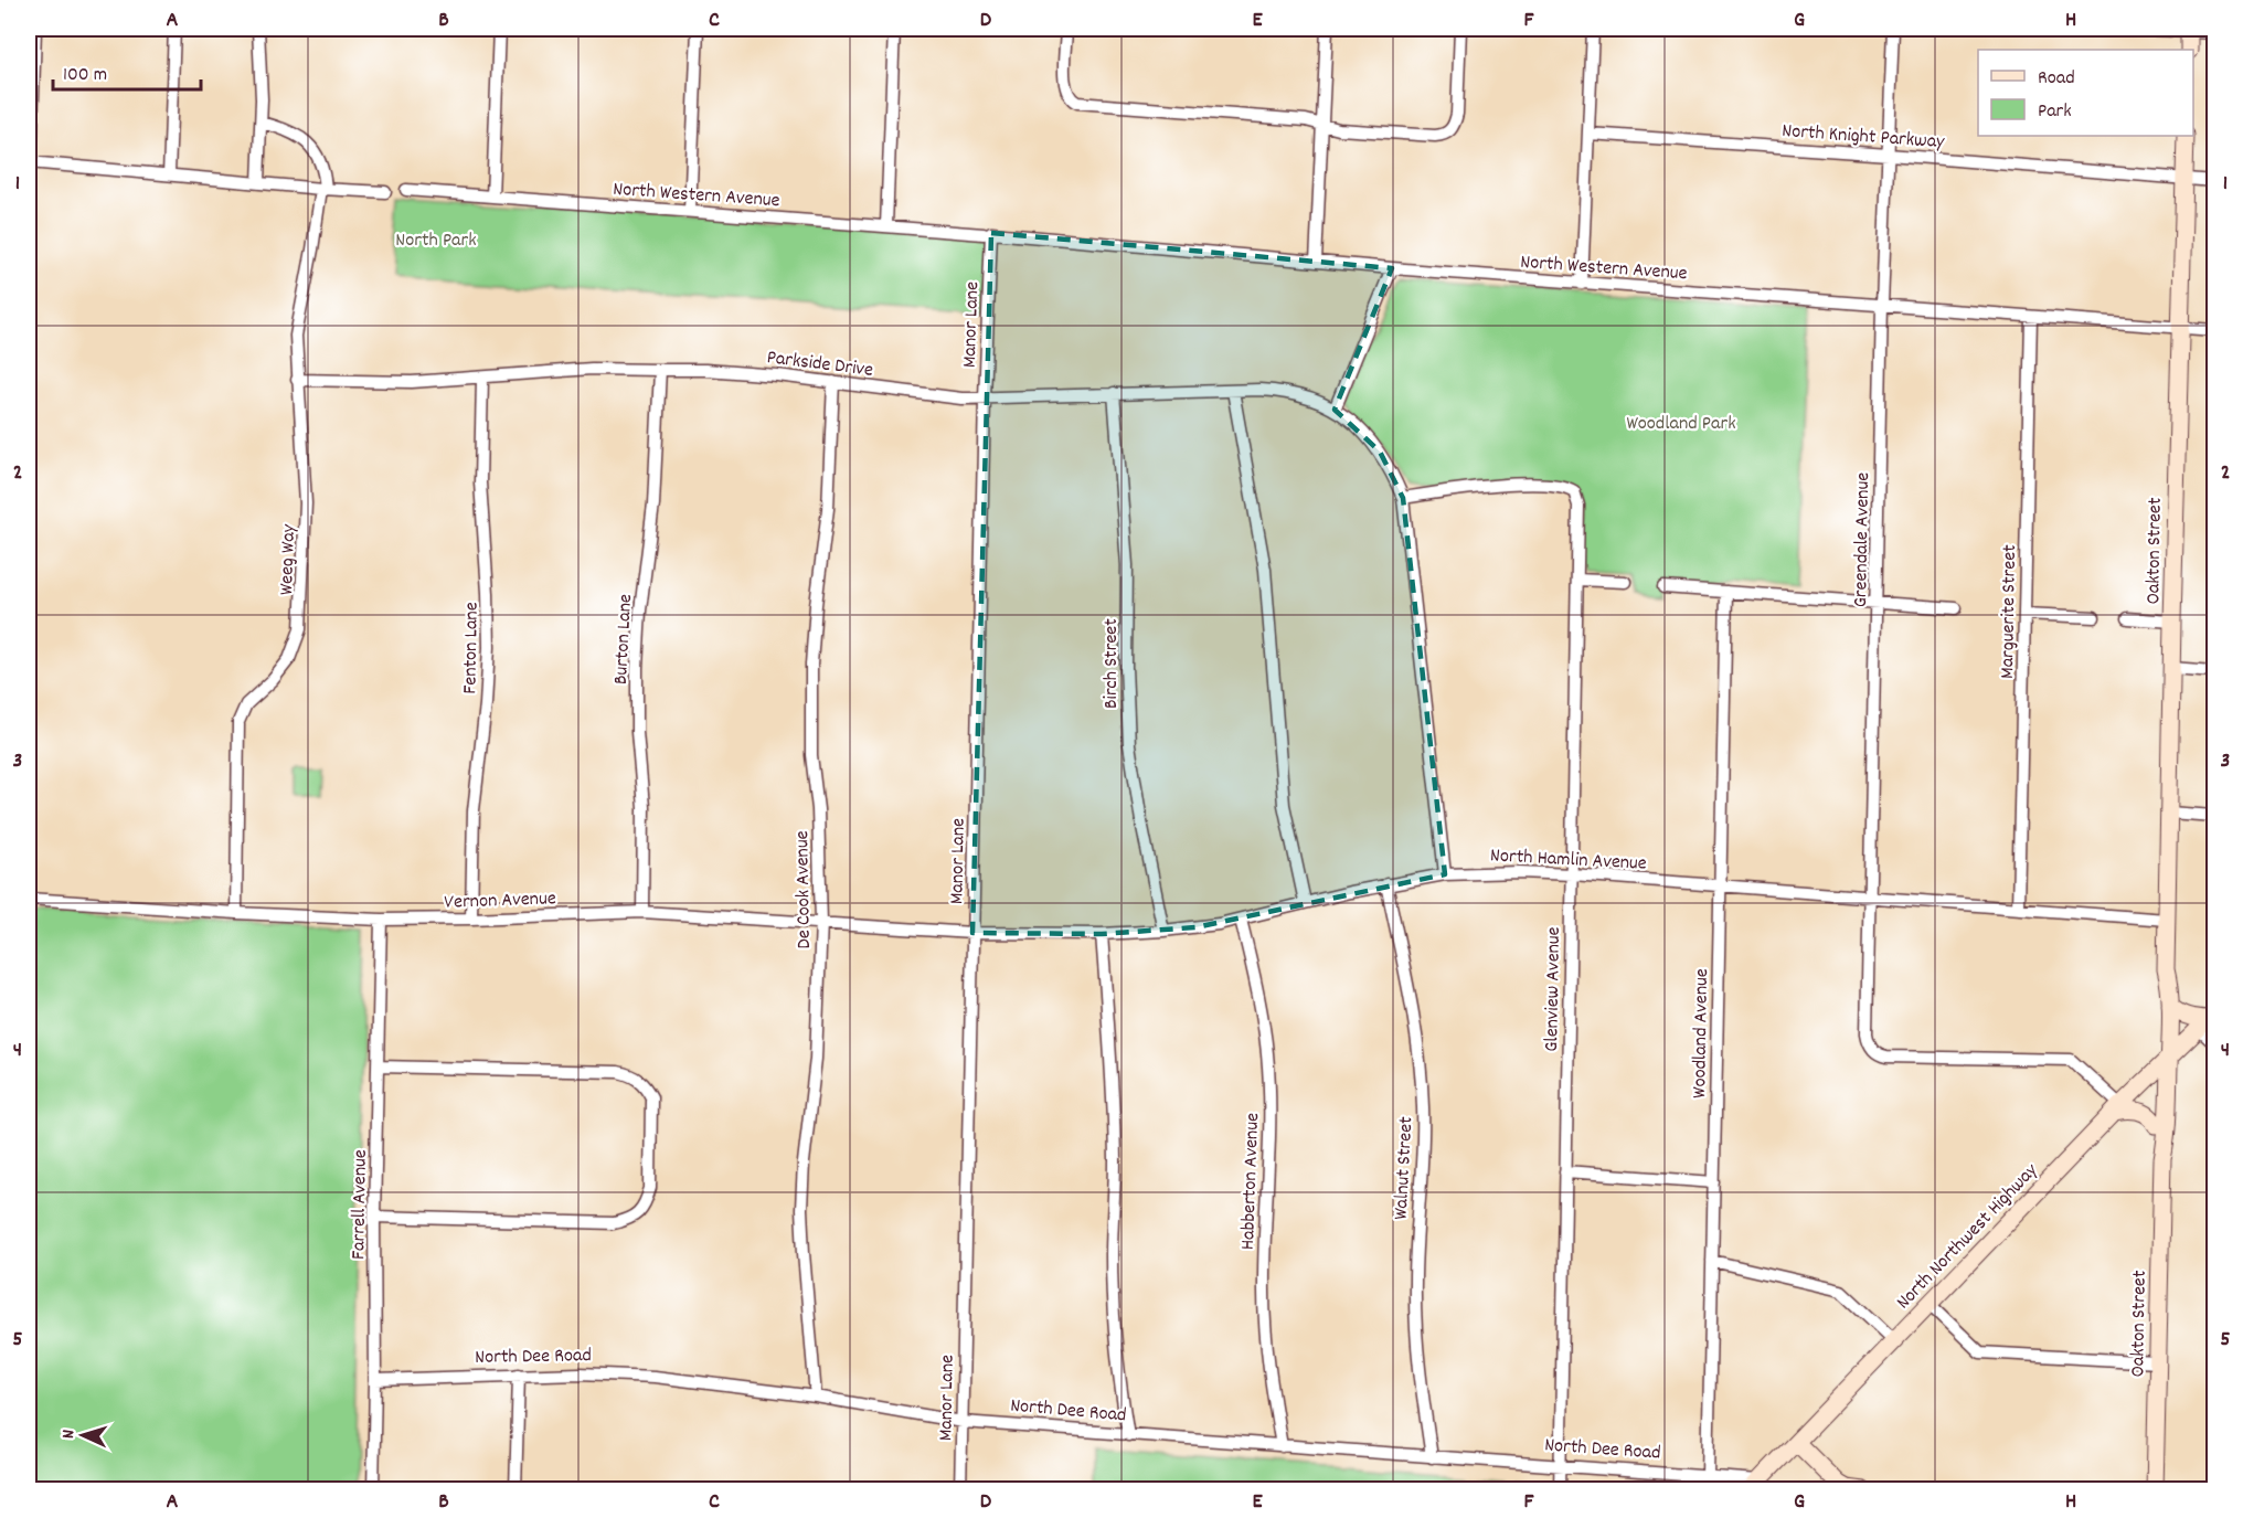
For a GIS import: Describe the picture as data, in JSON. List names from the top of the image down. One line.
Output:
{"streets":{"main road":["Oakton Street","North Northwest Highway"],"street":["North Knight Parkway","North Western Avenue","Manor Lane","Parkside Drive","Greendale Avenue","Weeg Way","Marguerite Street","Burton Lane","Fenton Lane","Birch Street","North Hamlin Avenue","De Cook Avenue","Vernon Avenue","Glenview Avenue","Woodland Avenue","Walnut Street","Habberton Avenue","Farrell Avenue","North Dee Road"]},"crossings":[["North Knight Parkway","Greendale Avenue"],["North Knight Parkway","Oakton Street"],["North Western Avenue","Manor Lane"],["North Western Avenue","Greendale Avenue"],["North Western Avenue","Oakton Street"],["North Western Avenue","Marguerite Street"],["Manor Lane","Parkside Drive"],["Manor Lane","North Hamlin Avenue"],["Manor Lane","Vernon Avenue"],["Manor Lane","North Dee Road"],["Parkside Drive","Weeg Way"],["Parkside Drive","Burton Lane"],["Parkside Drive","Fenton Lane"],["Parkside Drive","Birch Street"],["Parkside Drive","De Cook Avenue"],["Greendale Avenue","North Hamlin Avenue"],["Greendale Avenue","North Northwest Highway"],["Oakton Street","North Hamlin Avenue"],["Oakton Street","North Northwest Highway"],["Weeg Way","Vernon Avenue"],["Marguerite Street","North Hamlin Avenue"],["Burton Lane","Vernon Avenue"],["Fenton Lane","Vernon Avenue"],["Birch Street","North Hamlin Avenue"],["North Hamlin Avenue","Vernon Avenue"],["North Hamlin Avenue","Glenview Avenue"],["North Hamlin Avenue","Woodland Avenue"],["North Hamlin Avenue","Walnut Street"],["North Hamlin Avenue","Habberton Avenue"],["De Cook Avenue","Vernon Avenue"],["De Cook Avenue","North Dee Road"],["Vernon Avenue","Farrell Avenue"],["Glenview Avenue","North Dee Road"],["Woodland Avenue","North Dee Road"],["Walnut Street","North Dee Road"],["Habberton Avenue","North Dee Road"],["Farrell Avenue","North Dee Road"],["North Northwest Highway","North Dee Road"]],"parks":["North Park","Woodland Park"],"legend":["Road","Park"],"scale_bar":"100 m","north":"left","grid":{"columns":["A","B","C","D","E","F","G","H"],"rows":["1","2","3","4","5"]}}
